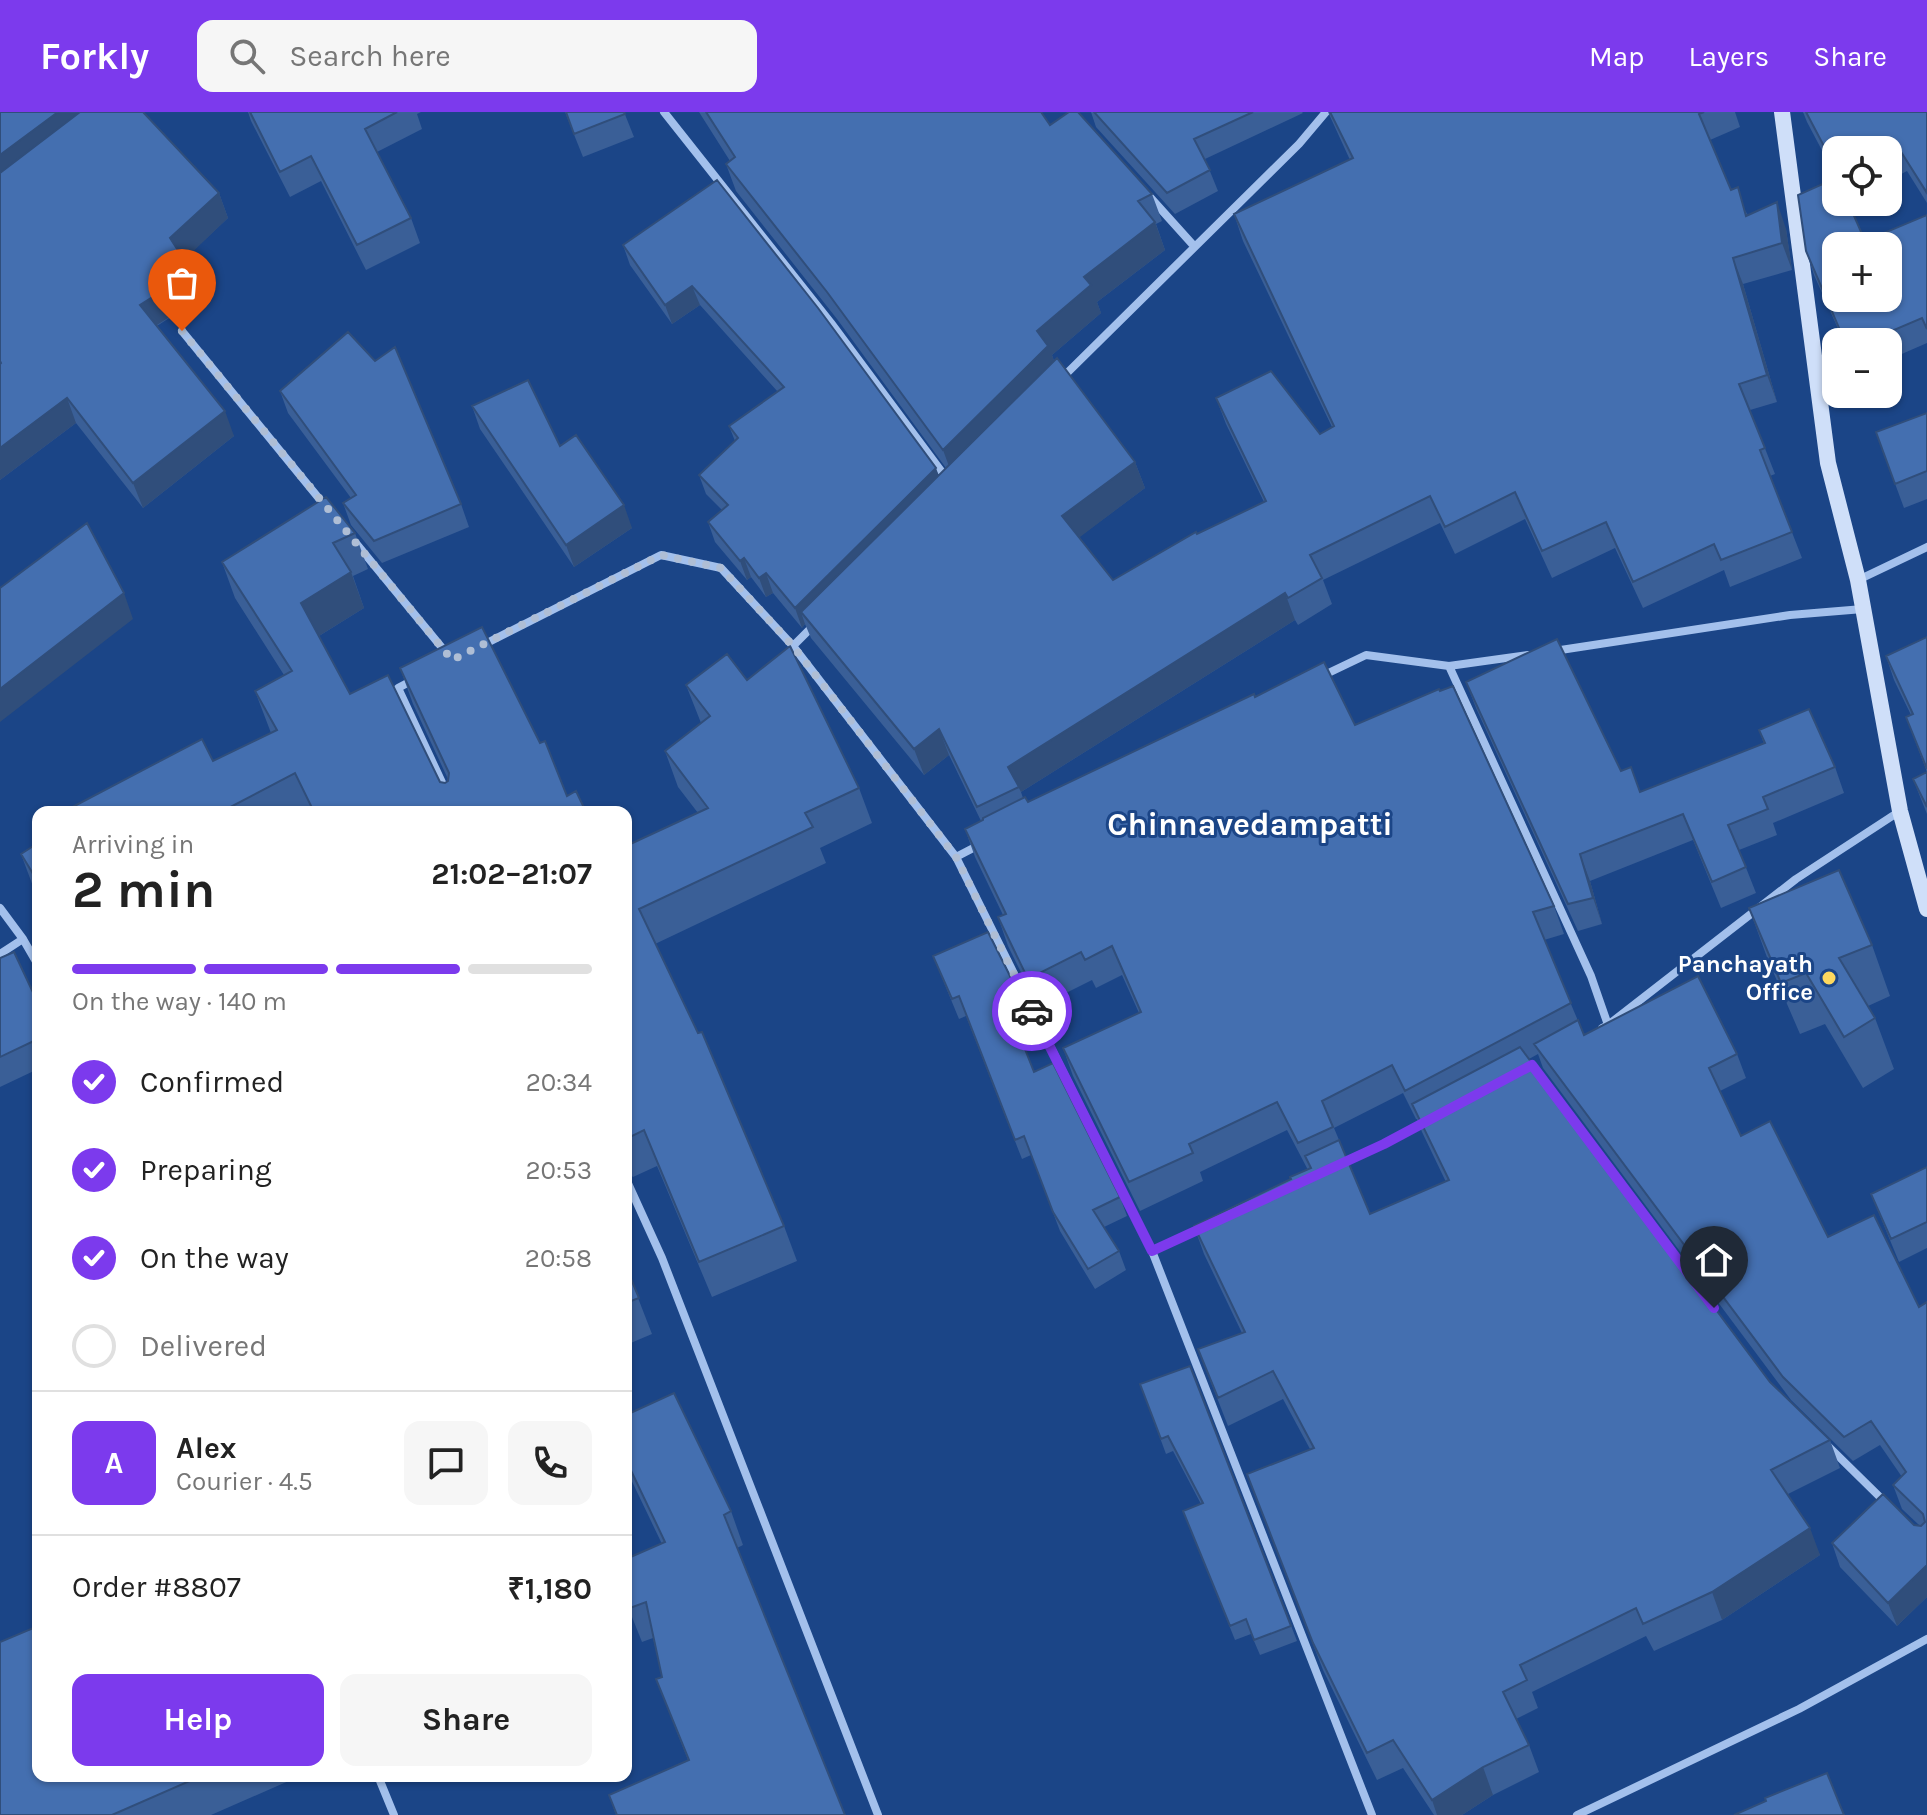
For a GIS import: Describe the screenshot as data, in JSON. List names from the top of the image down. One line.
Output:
{"districts":["Chinnavedampatti"],"places":["Panchayath Office"],"page":{"header":"Forkly","search":"Search here","nav":["Map","Layers","Share"],"map_buttons":["+","−"],"heading":["2 min","Arriving in","21:02–21:07"],"panel":["Alex","Courier · 4.5","Order #8807","₹1,180"],"bar":"On the way · 140 m","list":[["Confirmed","20:34"],["Preparing","20:53"],["On the way","20:58"],"Delivered"],"round":"A","buttons":["Help","Share"]}}
